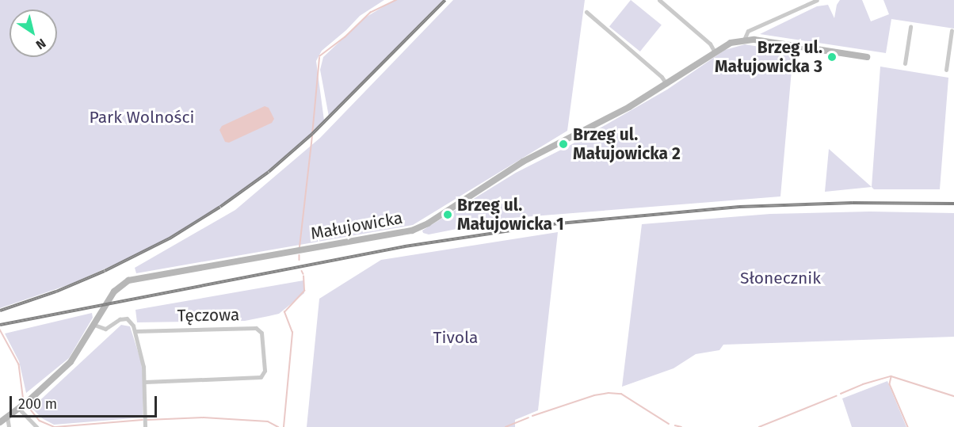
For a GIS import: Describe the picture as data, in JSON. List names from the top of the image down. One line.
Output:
{"streets":{"street":["Małujowicka","Tęczowa"]},"parks":["Park Wolności","Słonecznik","Tivola"],"places":["Brzeg ul. Małujowicka 3","Brzeg ul. Małujowicka 2","Brzeg ul. Małujowicka 1"],"scale_bar":"200 m","north":"bottom right"}
